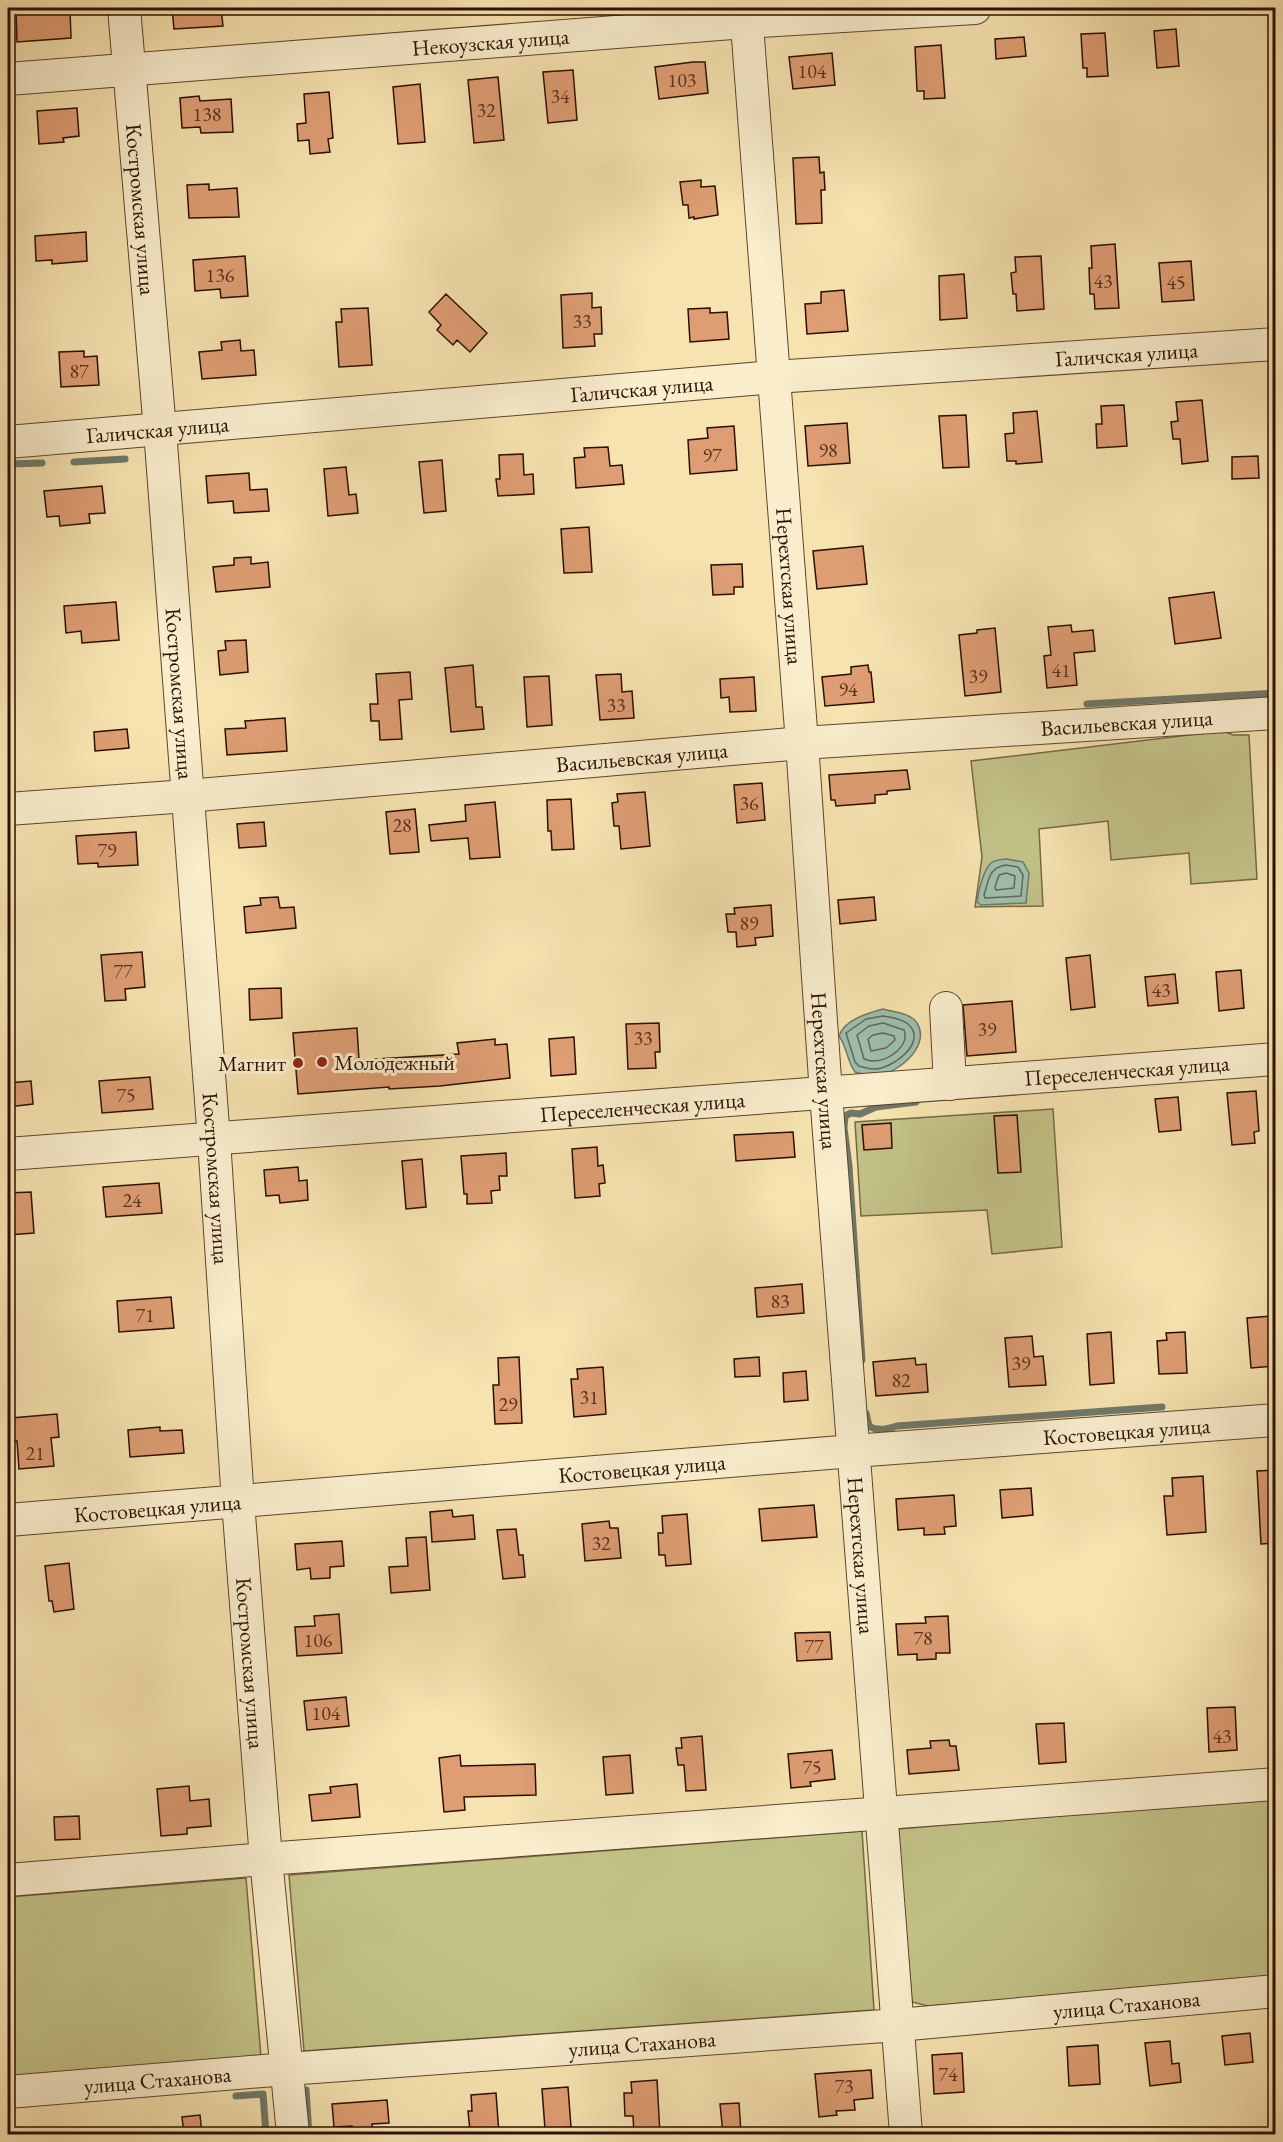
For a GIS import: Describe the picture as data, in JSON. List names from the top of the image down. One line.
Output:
{"streets":{"street":["Некоузская улица","Костромская улица","Галичская улица","Нерехтская улица","Васильевская улица","Переселенческая улица","Костовецкая улица","улица Стаханова"]},"crossings":[["Некоузская улица","Костромская улица"],["Некоузская улица","Нерехтская улица"],["Костромская улица","Галичская улица"],["Костромская улица","Васильевская улица"],["Костромская улица","Переселенческая улица"],["Костромская улица","Костовецкая улица"],["Костромская улица","улица Стаханова"],["Галичская улица","Нерехтская улица"],["Нерехтская улица","Васильевская улица"],["Нерехтская улица","Переселенческая улица"],["Нерехтская улица","Костовецкая улица"],["Нерехтская улица","улица Стаханова"]],"places":["Молодежный","Магнит"],"house_numbers":["104","103","34","32","138","136","43","45","33","87","98","97","41","39","94","33","36","28","79","89","77","43","39","33","75","24","83","71","39","82","31","29","21","32","78","106","77","104","43","75","74","73"]}
